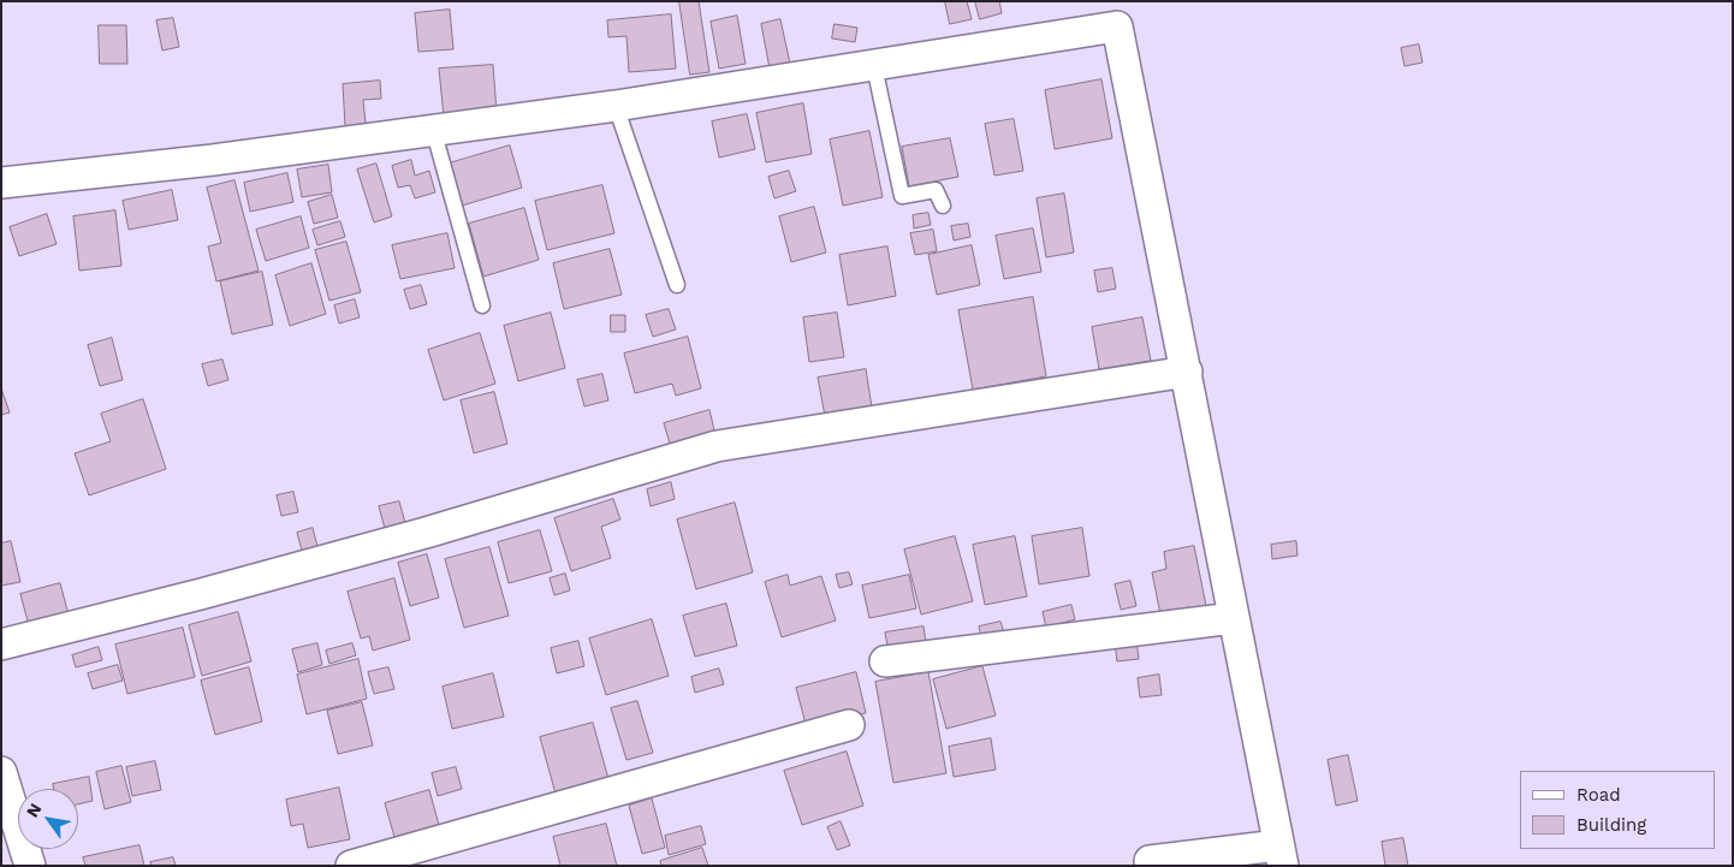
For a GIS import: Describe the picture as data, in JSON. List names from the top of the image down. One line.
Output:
{"legend":["Road","Building"],"north":"top left"}
